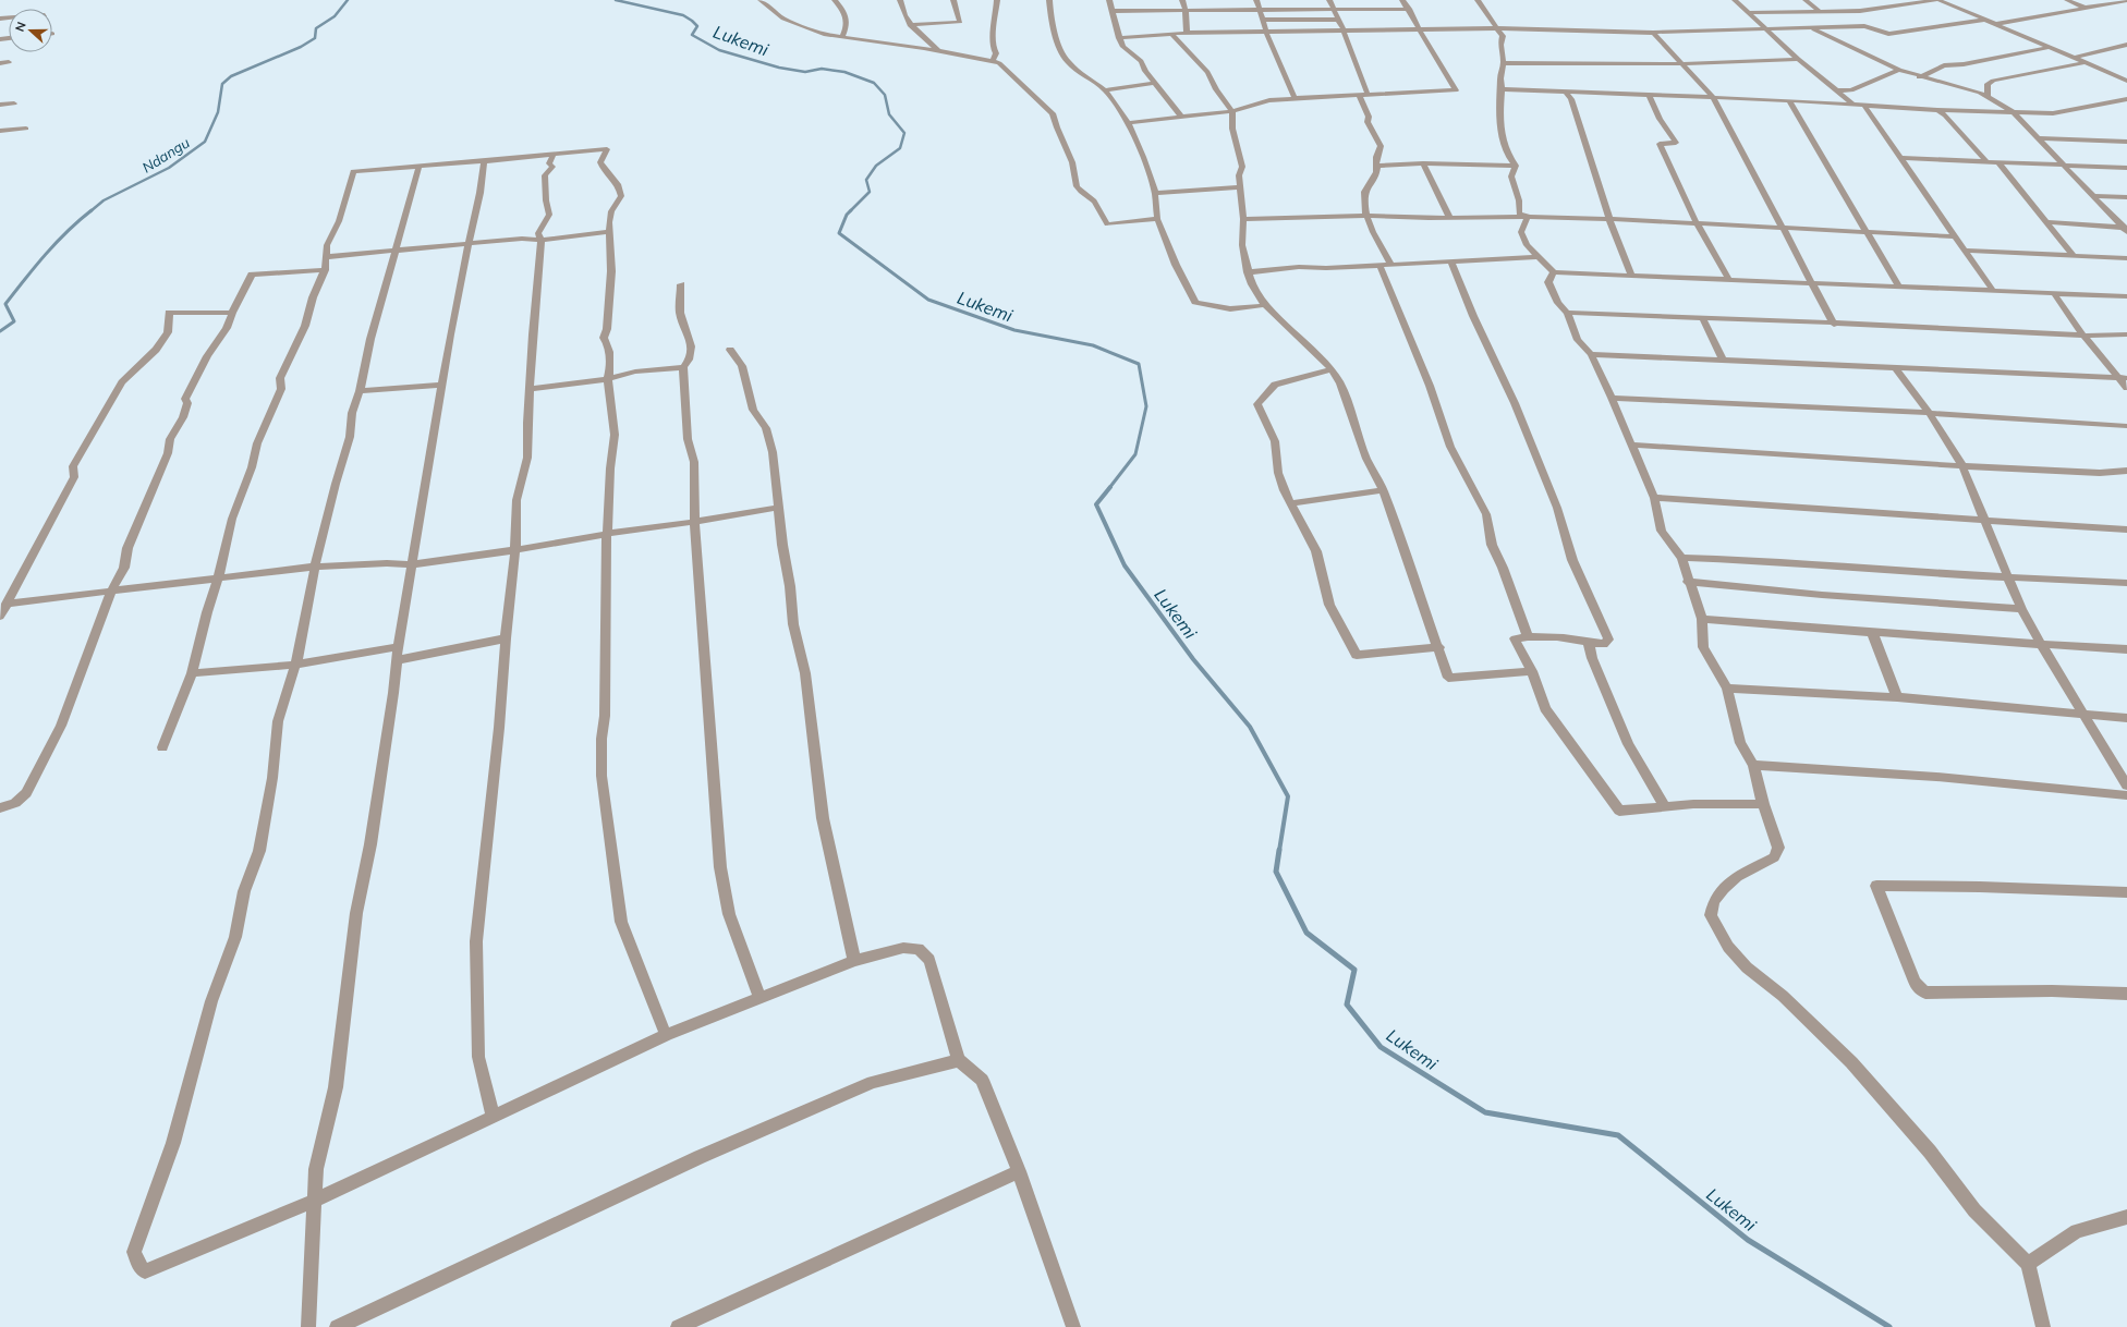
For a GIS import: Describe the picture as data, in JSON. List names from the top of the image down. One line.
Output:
{"water":["Lukemi","Ndangu"],"north":"left"}
